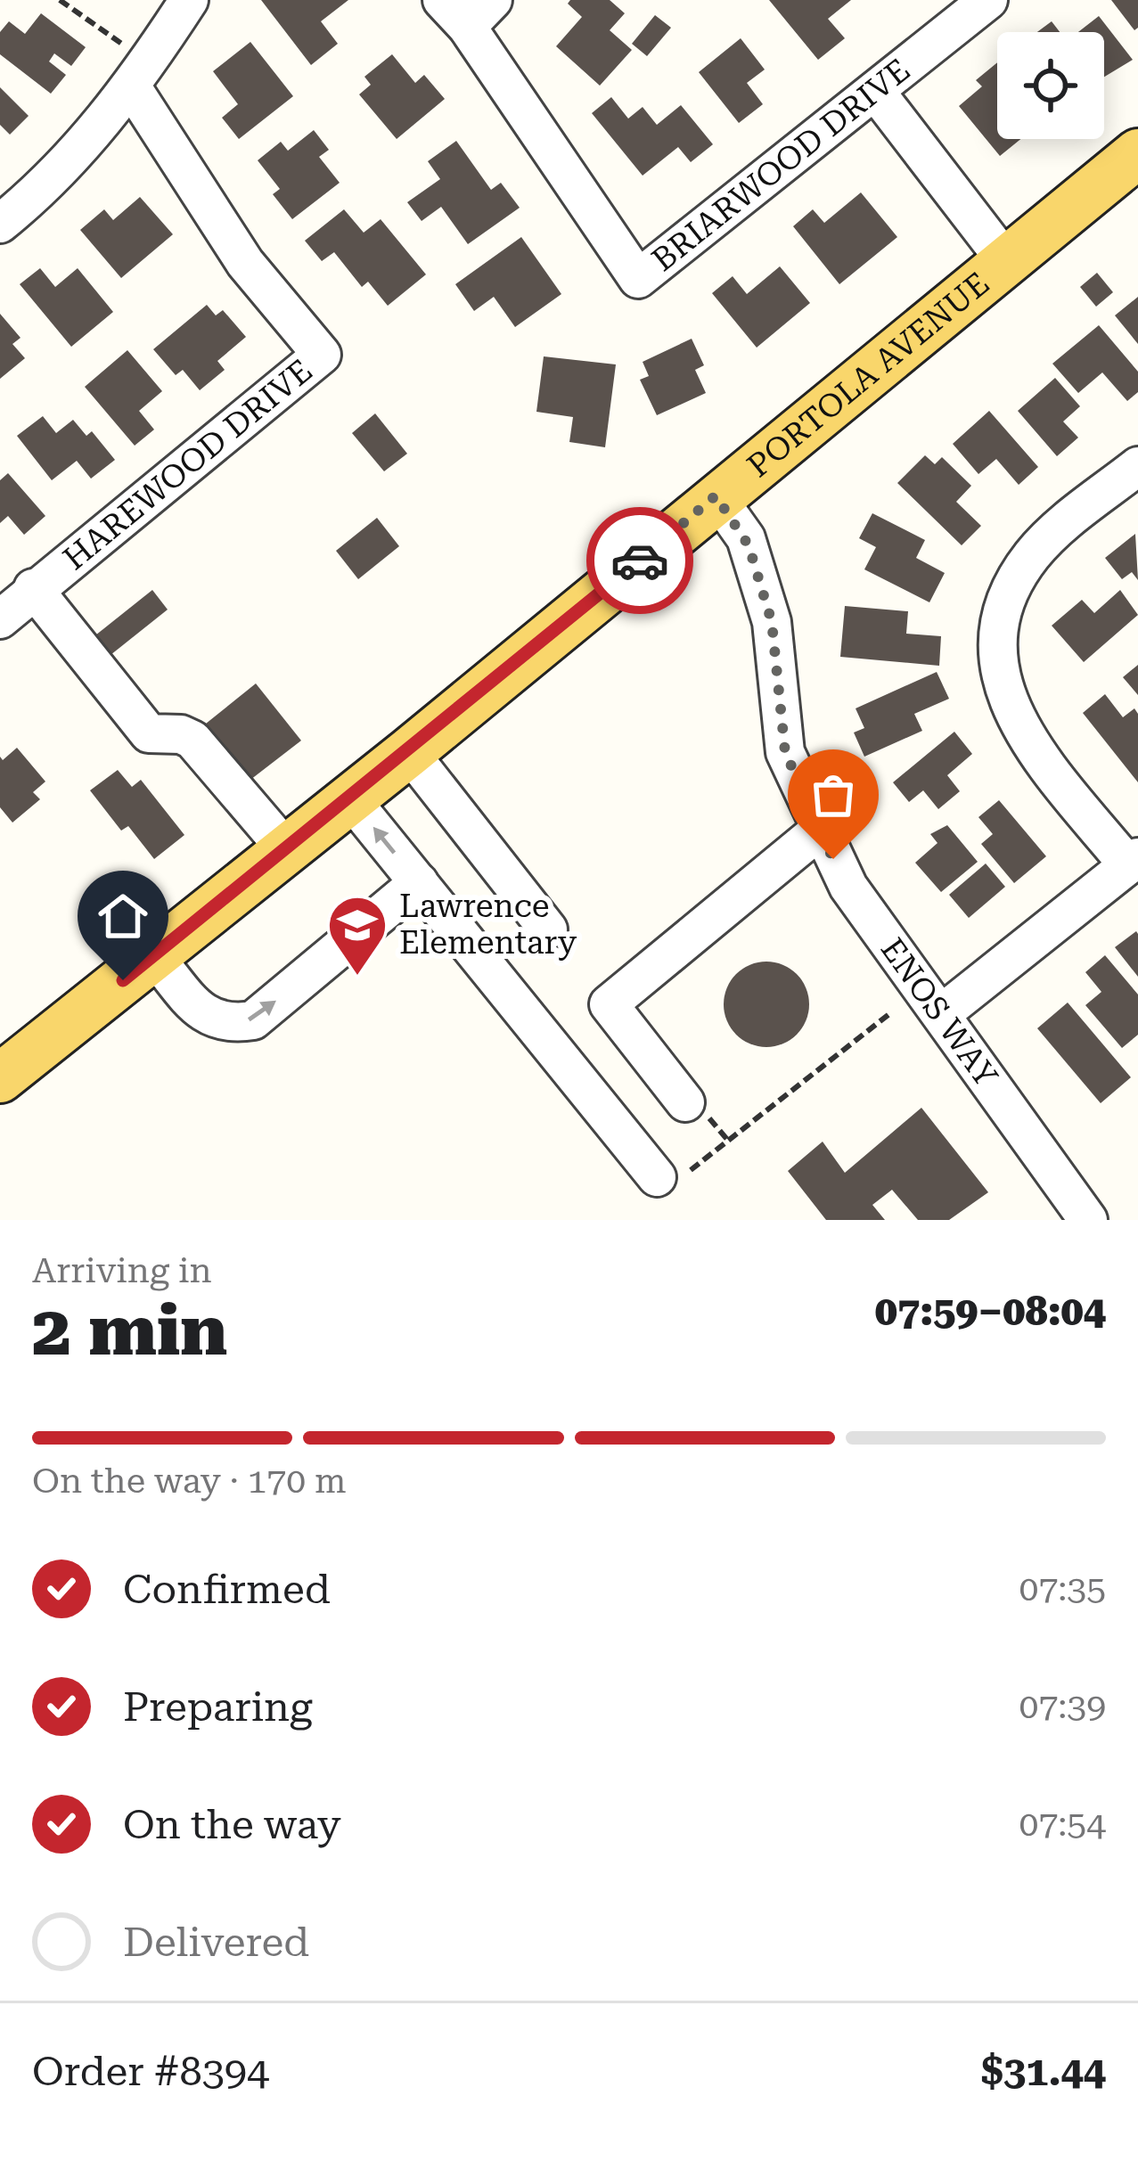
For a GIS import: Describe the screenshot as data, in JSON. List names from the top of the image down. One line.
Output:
{"streets":{"main road":["PORTOLA AVENUE"],"street":["BRIARWOOD DRIVE","HAREWOOD DRIVE","ENOS WAY"]},"crossings":[["PORTOLA AVENUE","ENOS WAY"]],"places":{"school or university":["Lawrence Elementary"]},"page":{"heading":["2 min","Arriving in","07:59–08:04"],"panel":["Order #8394","$31.44"],"bar":"On the way · 170 m","list":[["Confirmed","07:35"],["Preparing","07:39"],["On the way","07:54"],"Delivered"]}}
